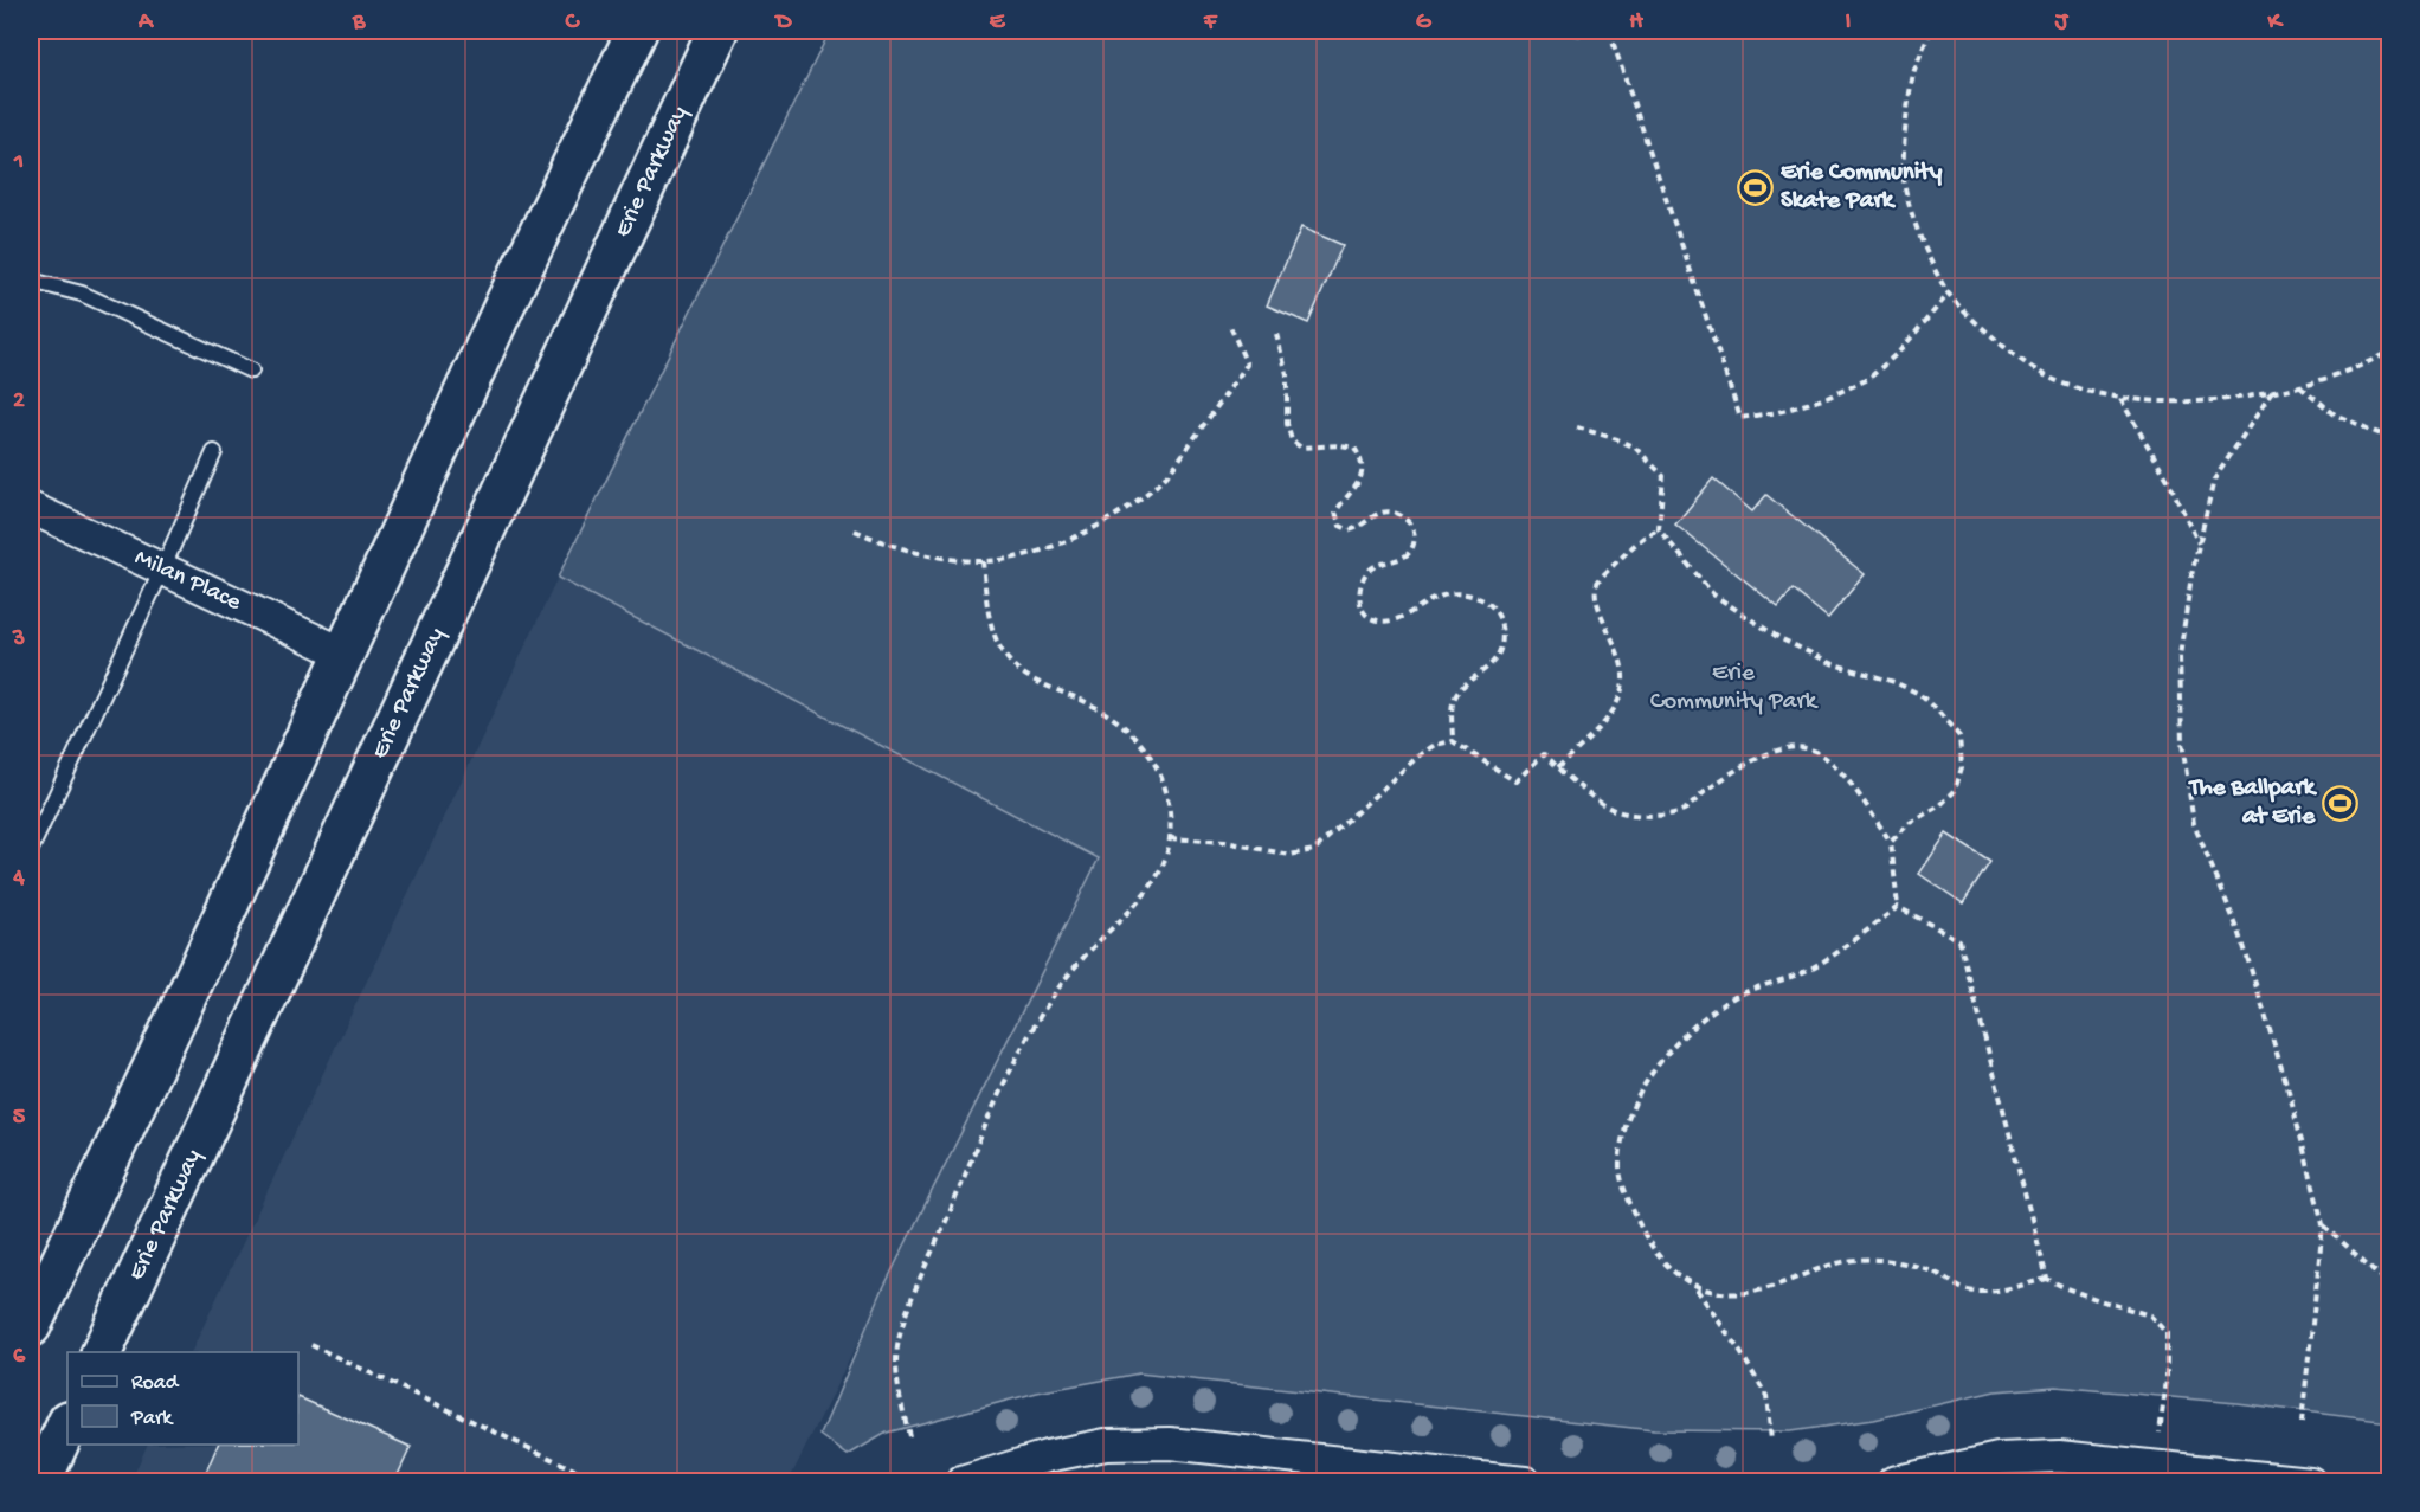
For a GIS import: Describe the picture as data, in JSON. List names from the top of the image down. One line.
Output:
{"streets":{"main road":["Erie Parkway"],"street":["Milan Place"]},"parks":["Erie Community Park"],"places":{"sports":["Erie Community Skate Park","The Ballpark at Erie"]},"legend":["Road","Park"],"grid":{"columns":["A","B","C","D","E","F","G","H","I","J","K"],"rows":["1","2","3","4","5","6"]}}
